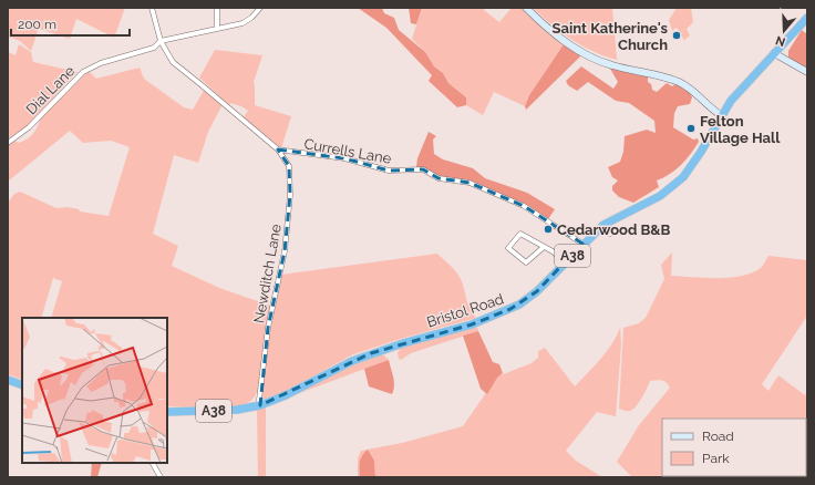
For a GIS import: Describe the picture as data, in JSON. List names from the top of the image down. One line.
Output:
{"streets":{"highway":["A38","Bristol Road"],"street":["Dial Lane","Currells Lane","Newditch Lane"]},"crossings":[["Dial Lane","Newditch Lane"],["Currells Lane","Newditch Lane"],["Currells Lane","Bristol Road"],["A38","Newditch Lane"],["A38","Bristol Road"],["Newditch Lane","Bristol Road"]],"places":["Saint Katherine's Church","Felton Village Hall","Cedarwood B&B"],"legend":["Road","Park"],"scale_bar":"200 m","north":"bottom"}
